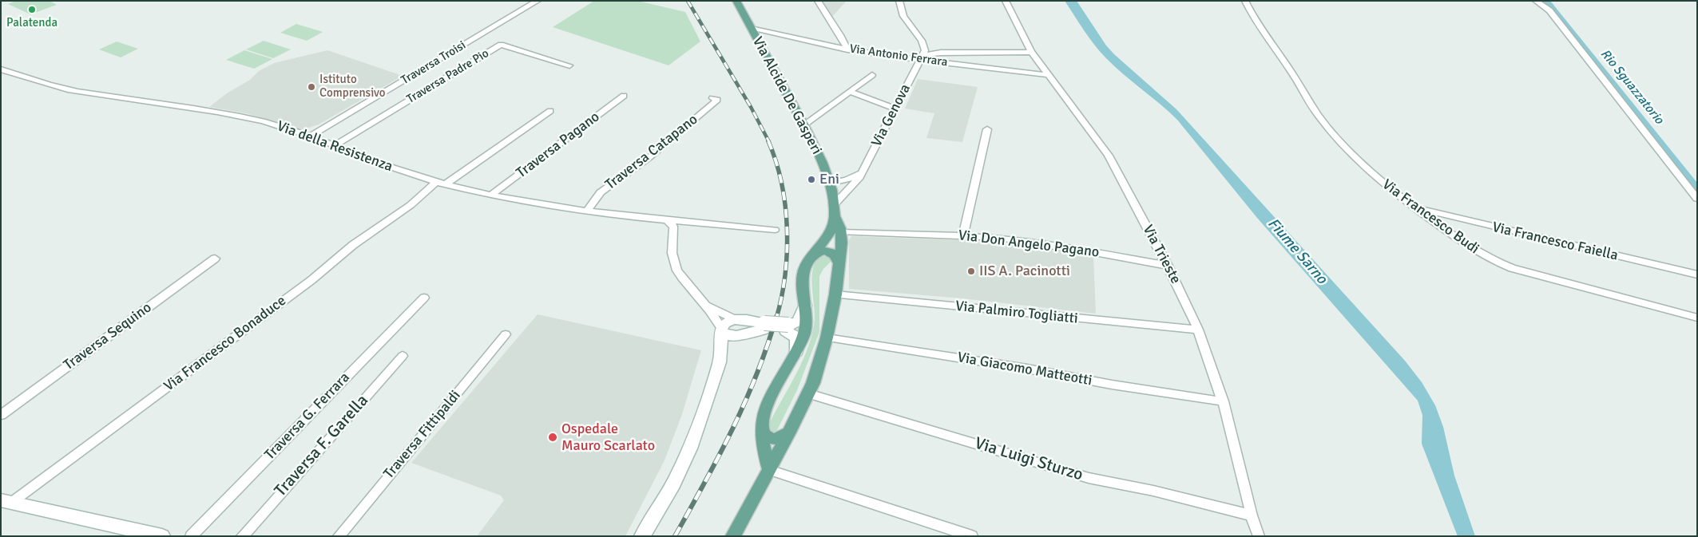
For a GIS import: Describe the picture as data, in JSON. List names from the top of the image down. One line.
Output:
{"streets":{"main road":["Via Alcide De Gasperi"],"street":["Via Antonio Ferrara","Traversa Troisi","Traversa Padre Pio","Via Genova","Traversa Pagano","Via della Resistenza","Traversa Catapano","Via Francesco Budi","Via Francesco Faiella","Via Don Angelo Pagano","Via Trieste","Via Palmiro Togliatti","Traversa Sequino","Via Francesco Bonaduce","Via Giacomo Matteotti","Traversa G. Ferrara","Traversa Fittipaldi","Traversa F. Garella","Via Luigi Sturzo"]},"crossings":[["Via Antonio Ferrara","Via Alcide De Gasperi"],["Via Antonio Ferrara","Via Genova"],["Via Antonio Ferrara","Via Trieste"],["Traversa Troisi","Via della Resistenza"],["Traversa Padre Pio","Via della Resistenza"],["Via Alcide De Gasperi","Via Genova"],["Via Alcide De Gasperi","Via Don Angelo Pagano"],["Via Alcide De Gasperi","Via Palmiro Togliatti"],["Via Alcide De Gasperi","Via Giacomo Matteotti"],["Via Alcide De Gasperi","Via Luigi Sturzo"],["Traversa Pagano","Via della Resistenza"],["Via della Resistenza","Traversa Catapano"],["Via della Resistenza","Via Francesco Bonaduce"],["Via Francesco Budi","Via Francesco Faiella"],["Via Don Angelo Pagano","Via Trieste"],["Via Trieste","Via Palmiro Togliatti"],["Via Trieste","Via Giacomo Matteotti"],["Via Trieste","Via Luigi Sturzo"]],"water":["Rio Sguazzatorio","Fiume Sarno"],"places":["Palatenda","Istituto Comprensivo","Eni","IIS A. Pacinotti","Ospedale Mauro Scarlato"]}
